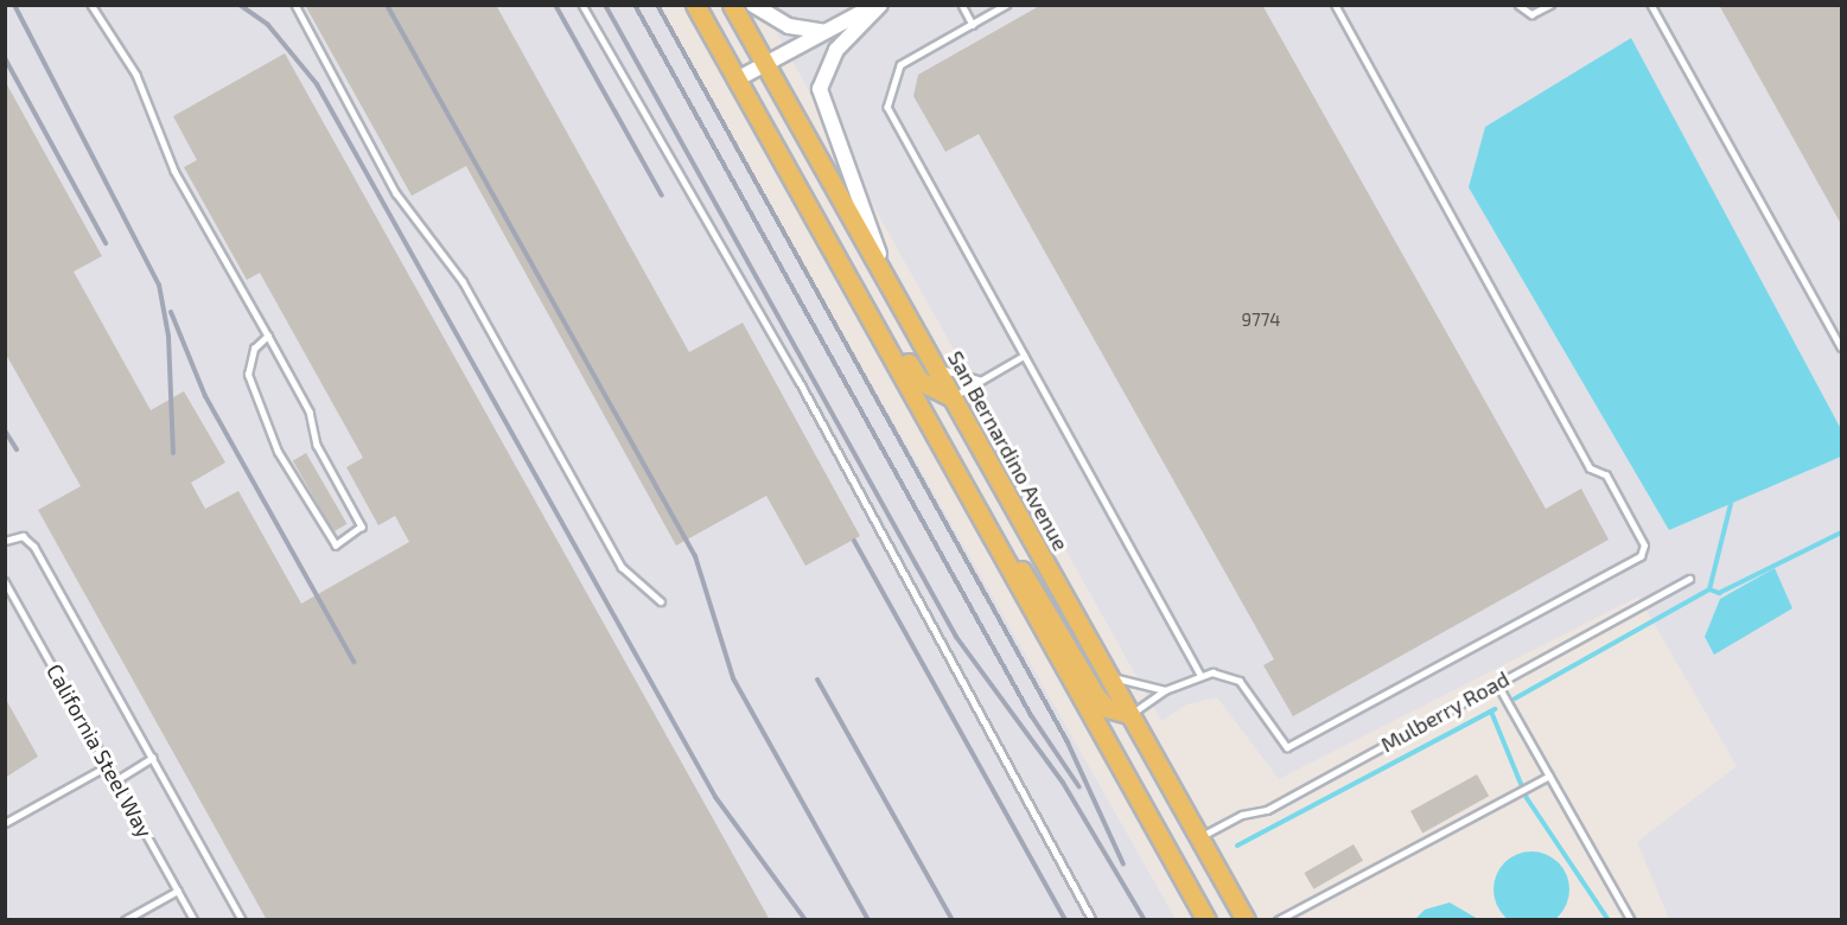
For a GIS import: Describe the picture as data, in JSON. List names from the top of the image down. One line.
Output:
{"streets":{"main road":["San Bernardino Avenue"],"lane":["Mulberry Road","California Steel Way"]},"crossings":[["San Bernardino Avenue","Mulberry Road"]],"house_numbers":["9774"]}
